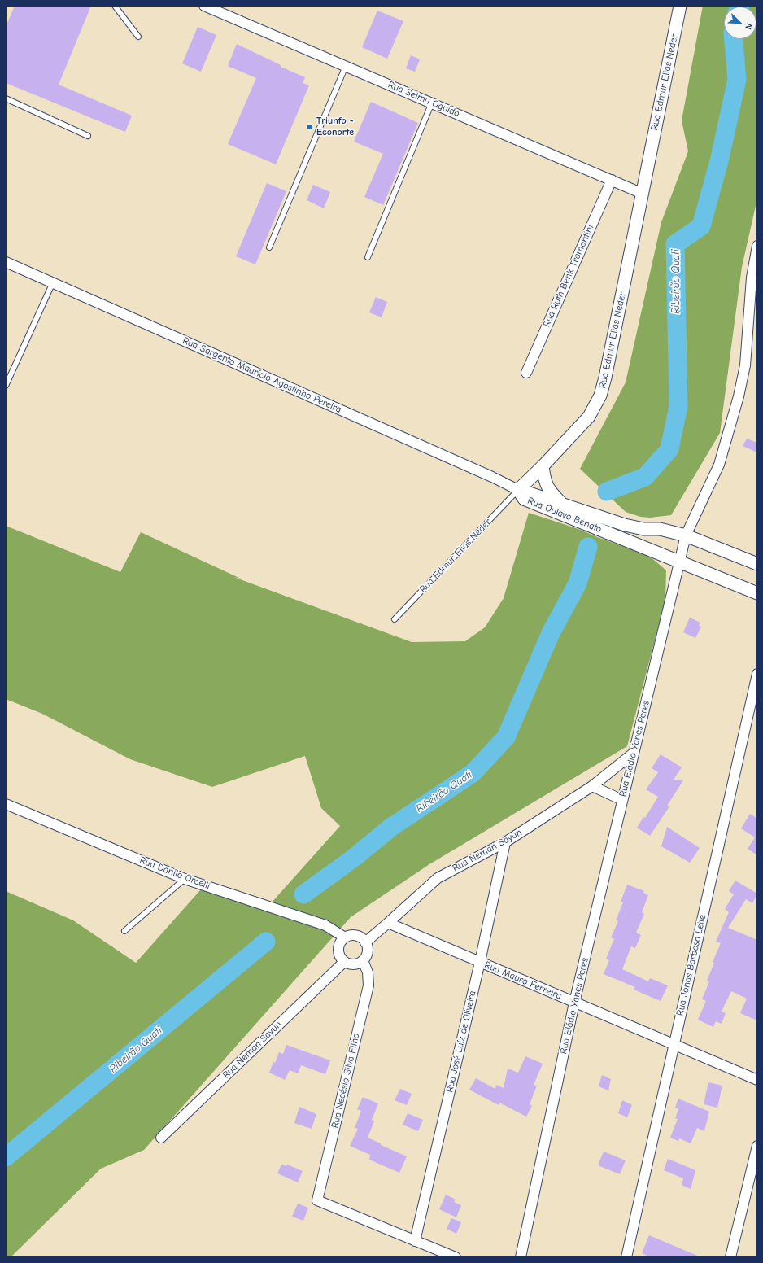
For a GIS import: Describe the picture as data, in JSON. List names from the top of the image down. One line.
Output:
{"streets":{"street":["Rua Edmur Elias Neder","Rua Seimu Oguido","Rua Ruth Benk Tramontini","Rua Sargento Maurício Agostinho Pereira","Rua Oulavo Benato","Rua Eládio Yanes Peres","Rua Neman Sayun","Rua Danilo Orcelli","Rua Jonas Barbosa Leite","Rua Mauro Ferreira","Rua José Luíz de Oliveira","Rua Necésio Silva Filho"]},"crossings":[["Rua Edmur Elias Neder","Rua Seimu Oguido"],["Rua Edmur Elias Neder","Rua Sargento Maurício Agostinho Pereira"],["Rua Edmur Elias Neder","Rua Oulavo Benato"],["Rua Seimu Oguido","Rua Ruth Benk Tramontini"],["Rua Sargento Maurício Agostinho Pereira","Rua Oulavo Benato"],["Rua Oulavo Benato","Rua Eládio Yanes Peres"],["Rua Eládio Yanes Peres","Rua Neman Sayun"],["Rua Eládio Yanes Peres","Rua Mauro Ferreira"],["Rua Neman Sayun","Rua Danilo Orcelli"],["Rua Neman Sayun","Rua Mauro Ferreira"],["Rua Neman Sayun","Rua José Luíz de Oliveira"],["Rua Neman Sayun","Rua Necésio Silva Filho"],["Rua Danilo Orcelli","Rua Necésio Silva Filho"],["Rua Jonas Barbosa Leite","Rua Mauro Ferreira"],["Rua Mauro Ferreira","Rua José Luíz de Oliveira"],["Rua José Luíz de Oliveira","Rua Necésio Silva Filho"]],"water":["Ribeirão Quati"],"places":["Triunfo - Econorte"],"north":"bottom right"}
